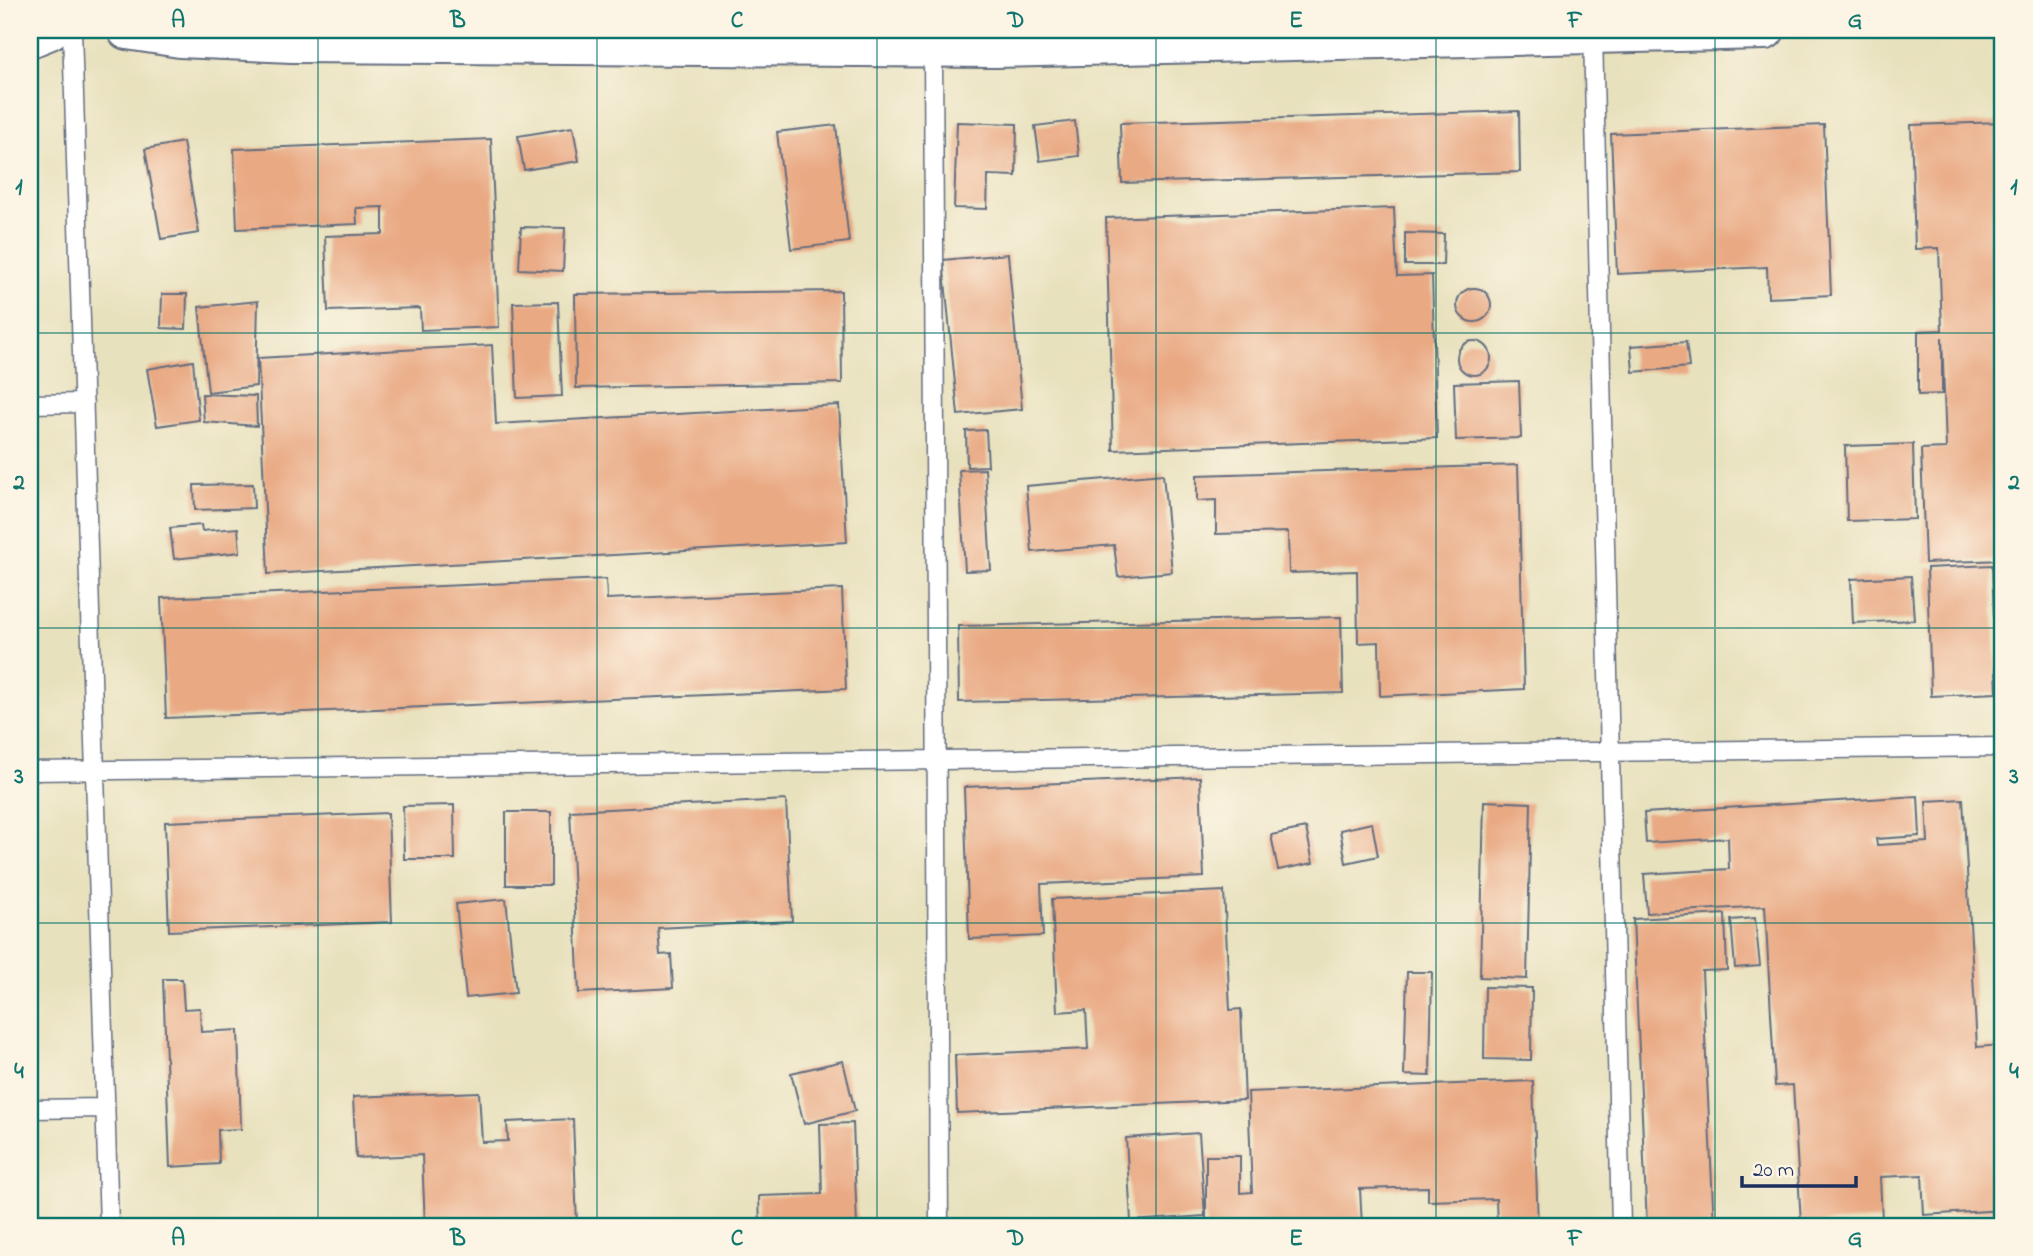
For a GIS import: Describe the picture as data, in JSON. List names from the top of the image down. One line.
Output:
{"scale_bar":"20 m","grid":{"columns":["A","B","C","D","E","F","G"],"rows":["1","2","3","4"]}}
